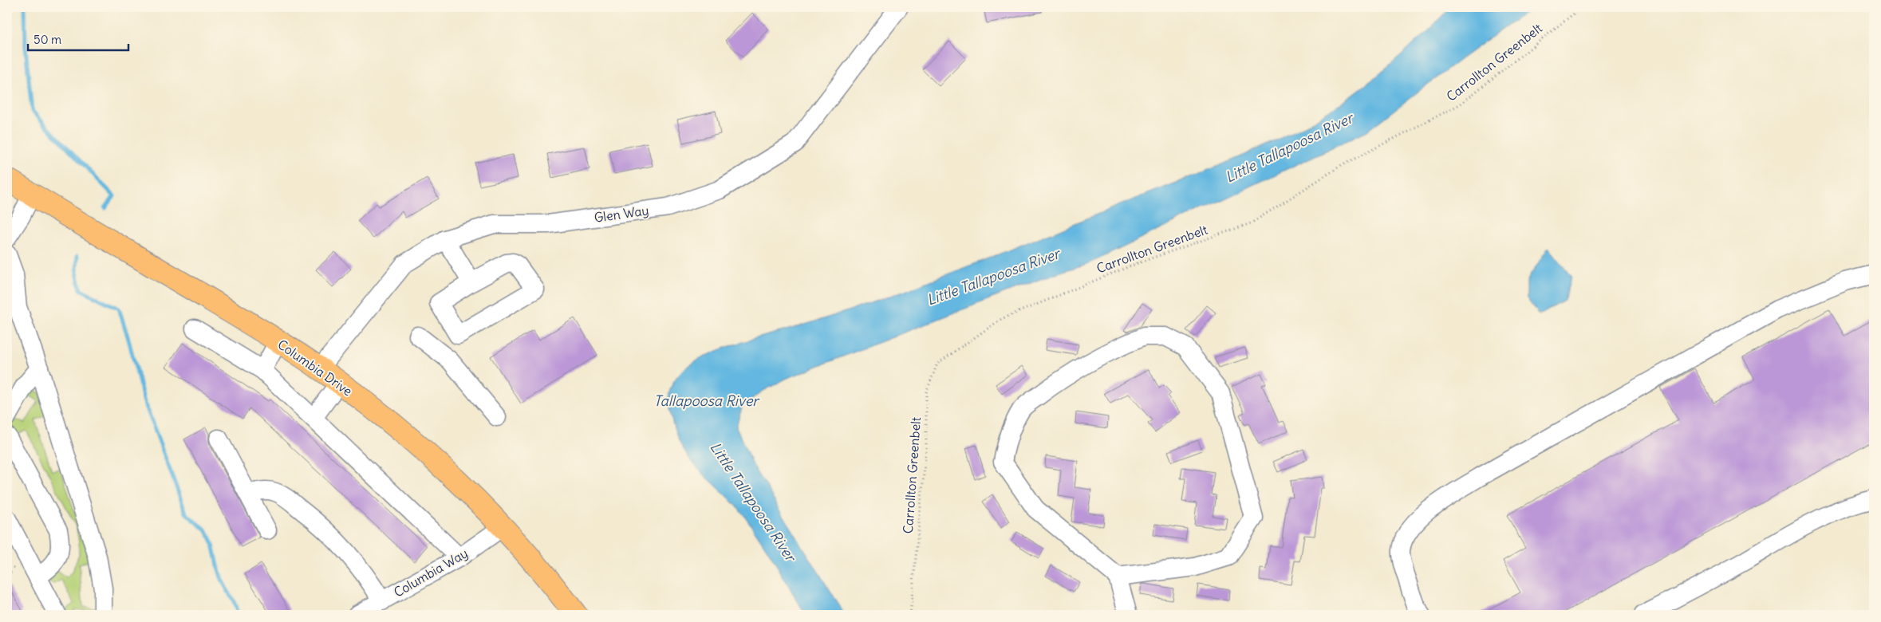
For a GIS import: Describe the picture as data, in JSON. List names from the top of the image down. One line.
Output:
{"streets":{"main road":["Columbia Drive"],"street":["Glen Way","Columbia Way"],"path":["Carrollton Greenbelt"]},"crossings":[["Glen Way","Columbia Drive"],["Columbia Drive","Columbia Way"]],"water":["Little Tallapoosa River","Tallapoosa River"],"scale_bar":"50 m"}
